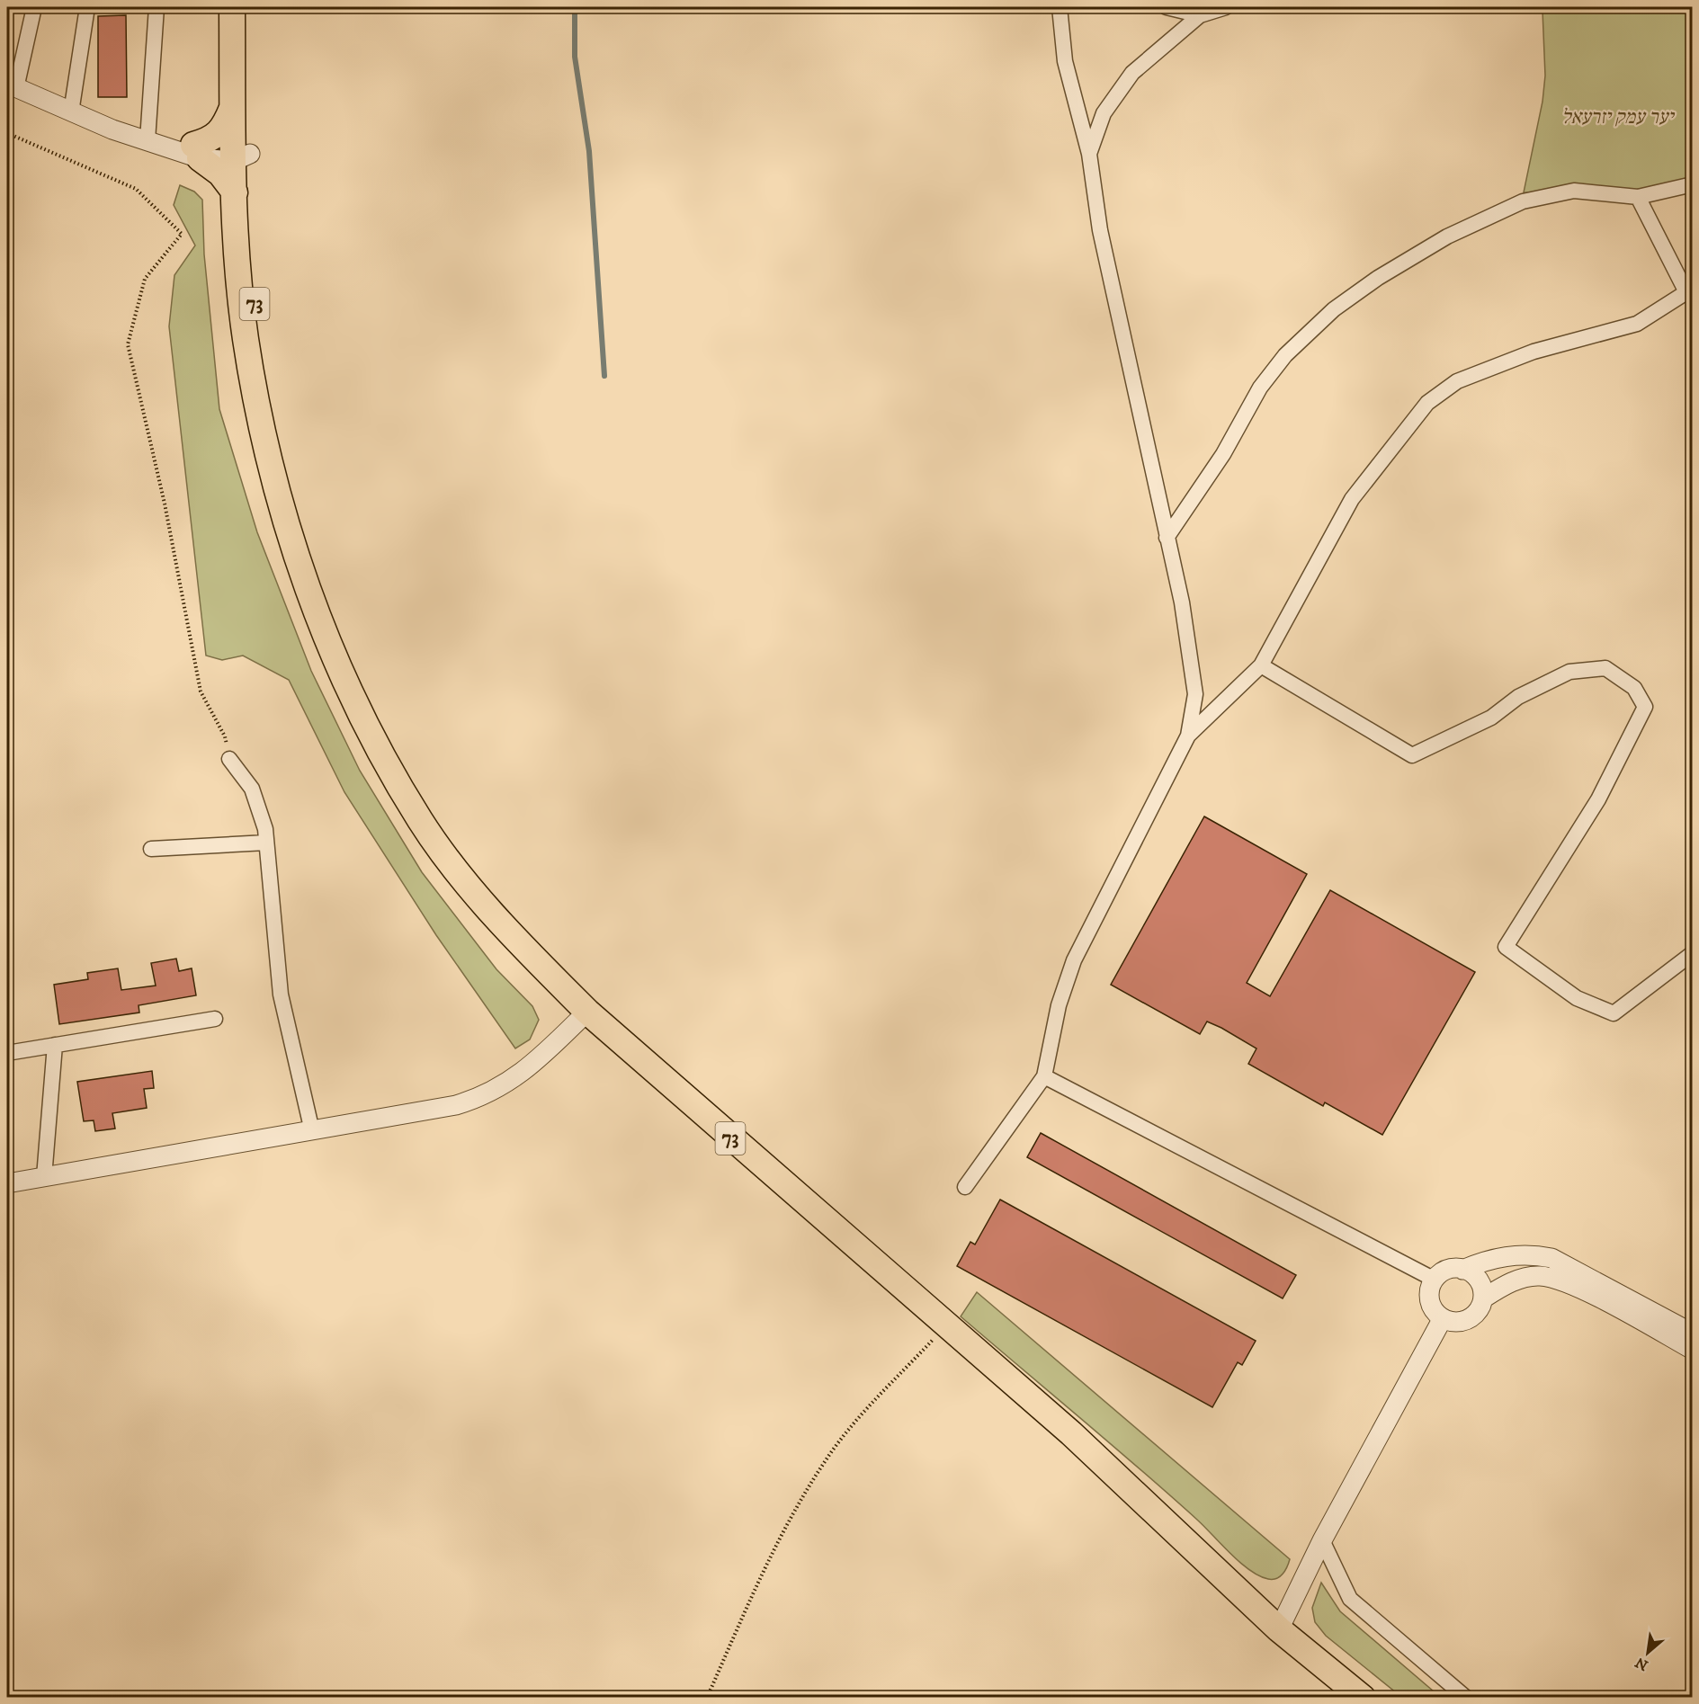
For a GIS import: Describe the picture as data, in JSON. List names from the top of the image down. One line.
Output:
{"streets":{"highway":["73"]},"parks":["יער עמק יזרעאל"],"north":"bottom left"}
